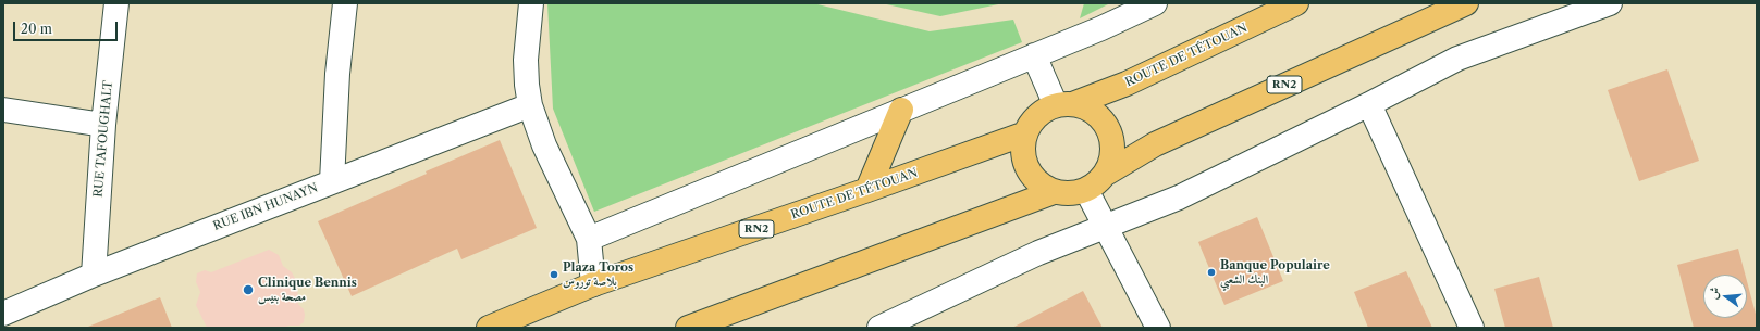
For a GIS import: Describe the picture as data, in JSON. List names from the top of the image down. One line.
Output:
{"streets":{"highway":["ROUTE DE TÉTOUAN","RN2"],"street":["RUE TAFOUGHALT","RUE IBN HUNAYN"]},"crossings":[["ROUTE DE TÉTOUAN","RN2"],["RUE TAFOUGHALT","RUE IBN HUNAYN"]],"places":["Banque Populaire البنك الشعبي","Plaza Toros بلاصة توروس","Clinique Bennis مصحة بنيس"],"scale_bar":"20 m","north":"left"}
